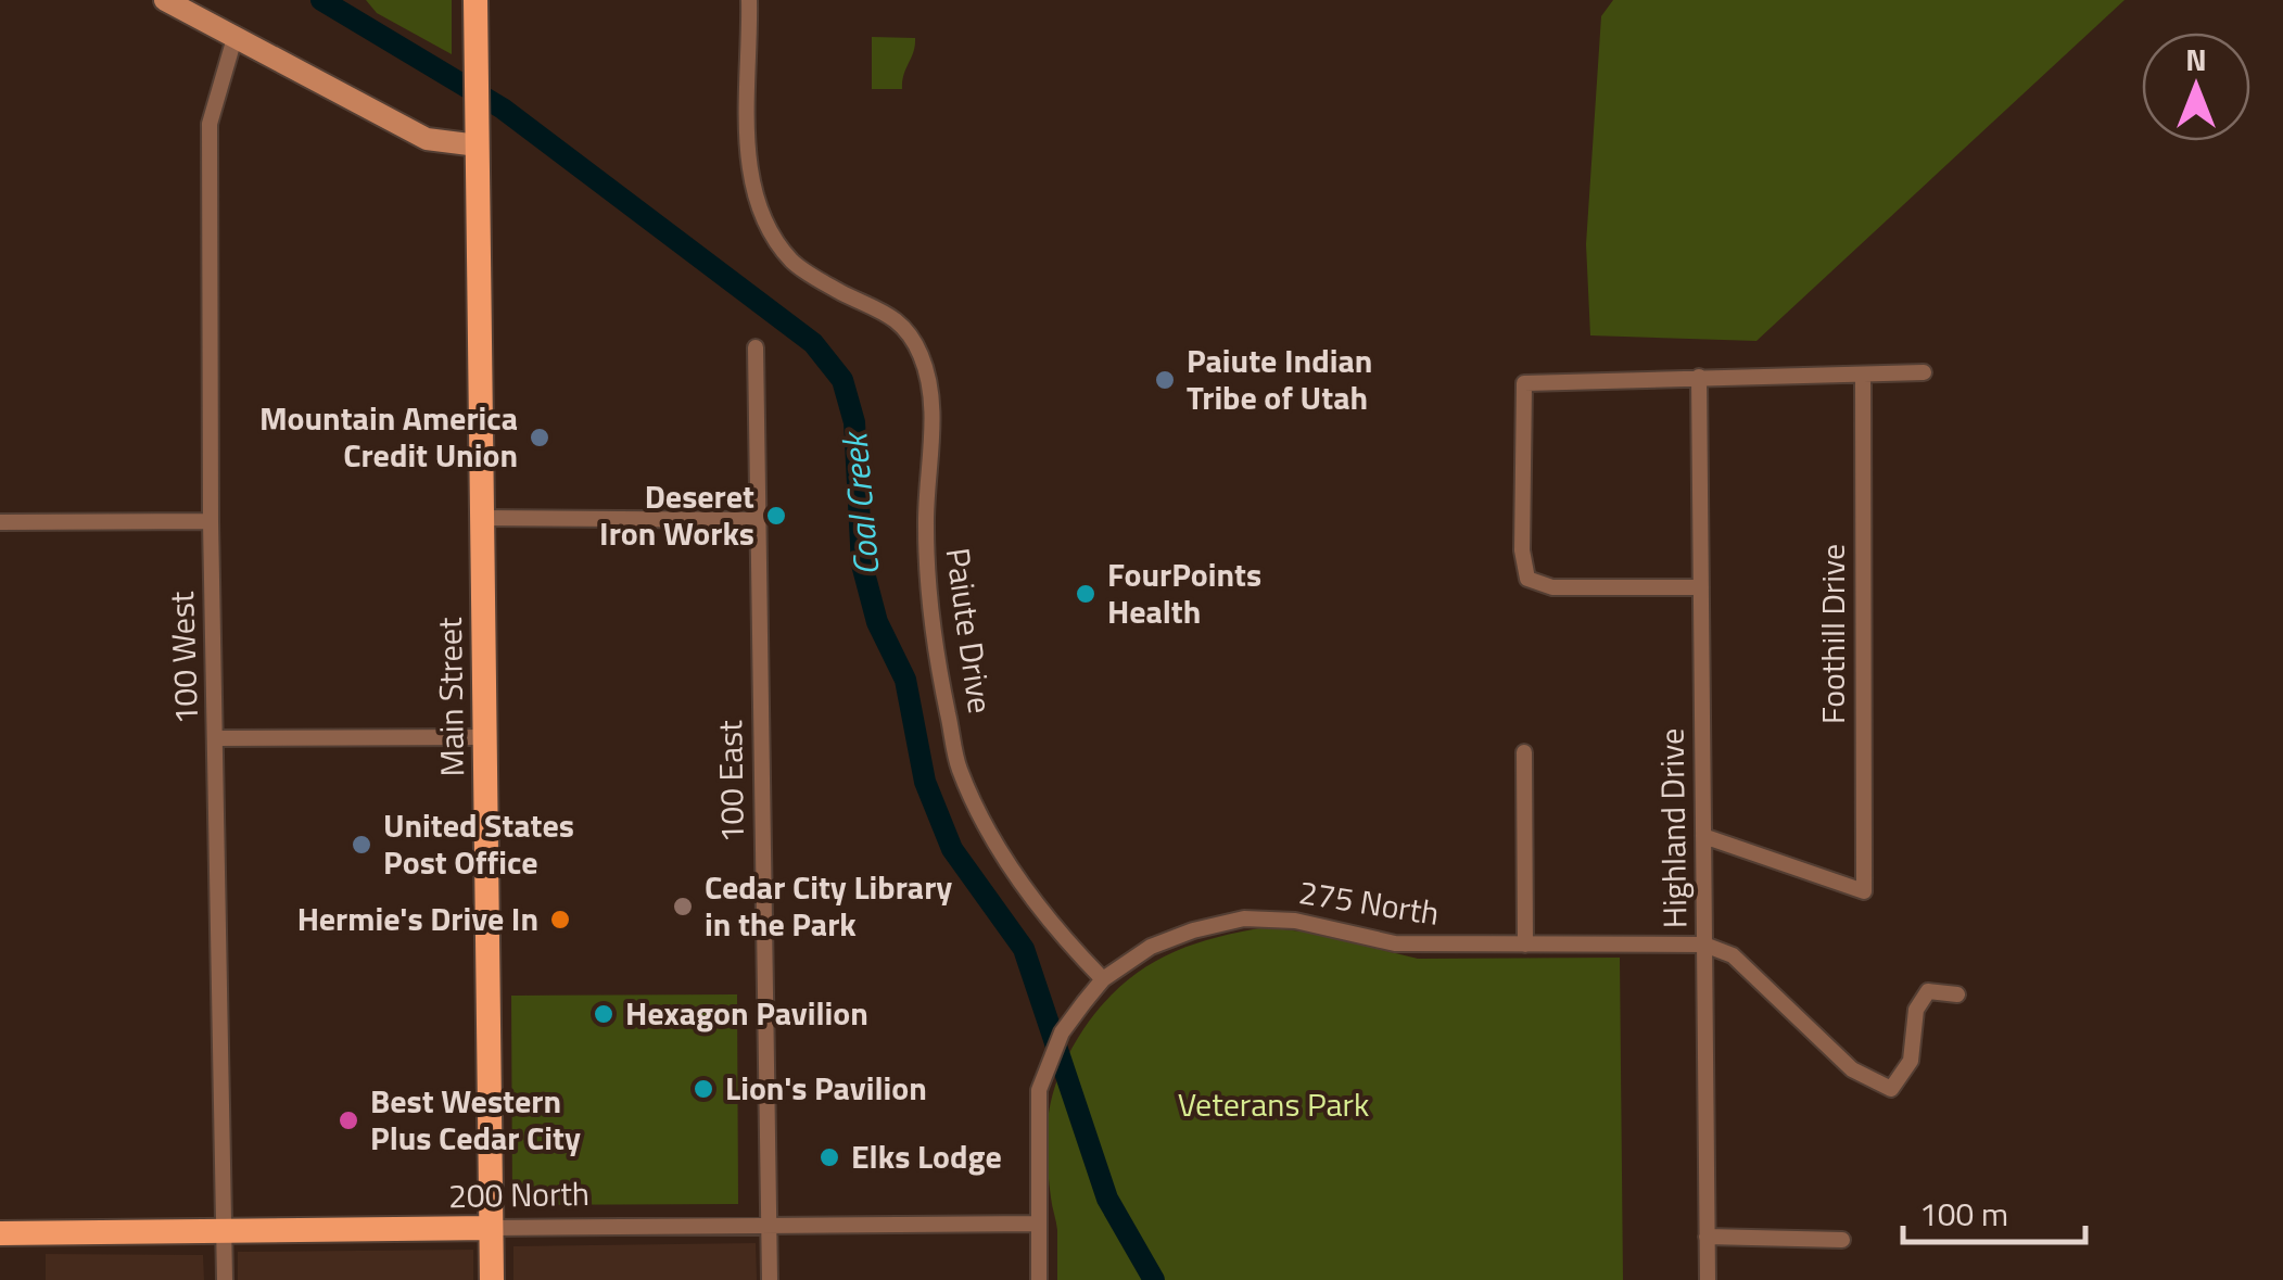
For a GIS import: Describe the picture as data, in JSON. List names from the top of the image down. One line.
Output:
{"streets":{"main road":["Main Street","200 North"],"street":["Paiute Drive","Foothill Drive","100 West","100 East","Highland Drive","275 North"]},"crossings":[["Paiute Drive","275 North"],["Foothill Drive","Highland Drive"],["100 West","200 North"],["Main Street","200 North"],["100 East","200 North"],["Highland Drive","275 North"],["275 North","200 North"]],"water":["Coal Creek"],"parks":["Veterans Park"],"places":["Paiute Indian Tribe of Utah","Mountain America Credit Union","Deseret Iron Works","FourPoints Health","United States Post Office","Cedar City Library in the Park","Hermie's Drive In","Hexagon Pavilion","Lion's Pavilion","Best Western Plus Cedar City","Elks Lodge"],"scale_bar":"100 m","north":"top"}
